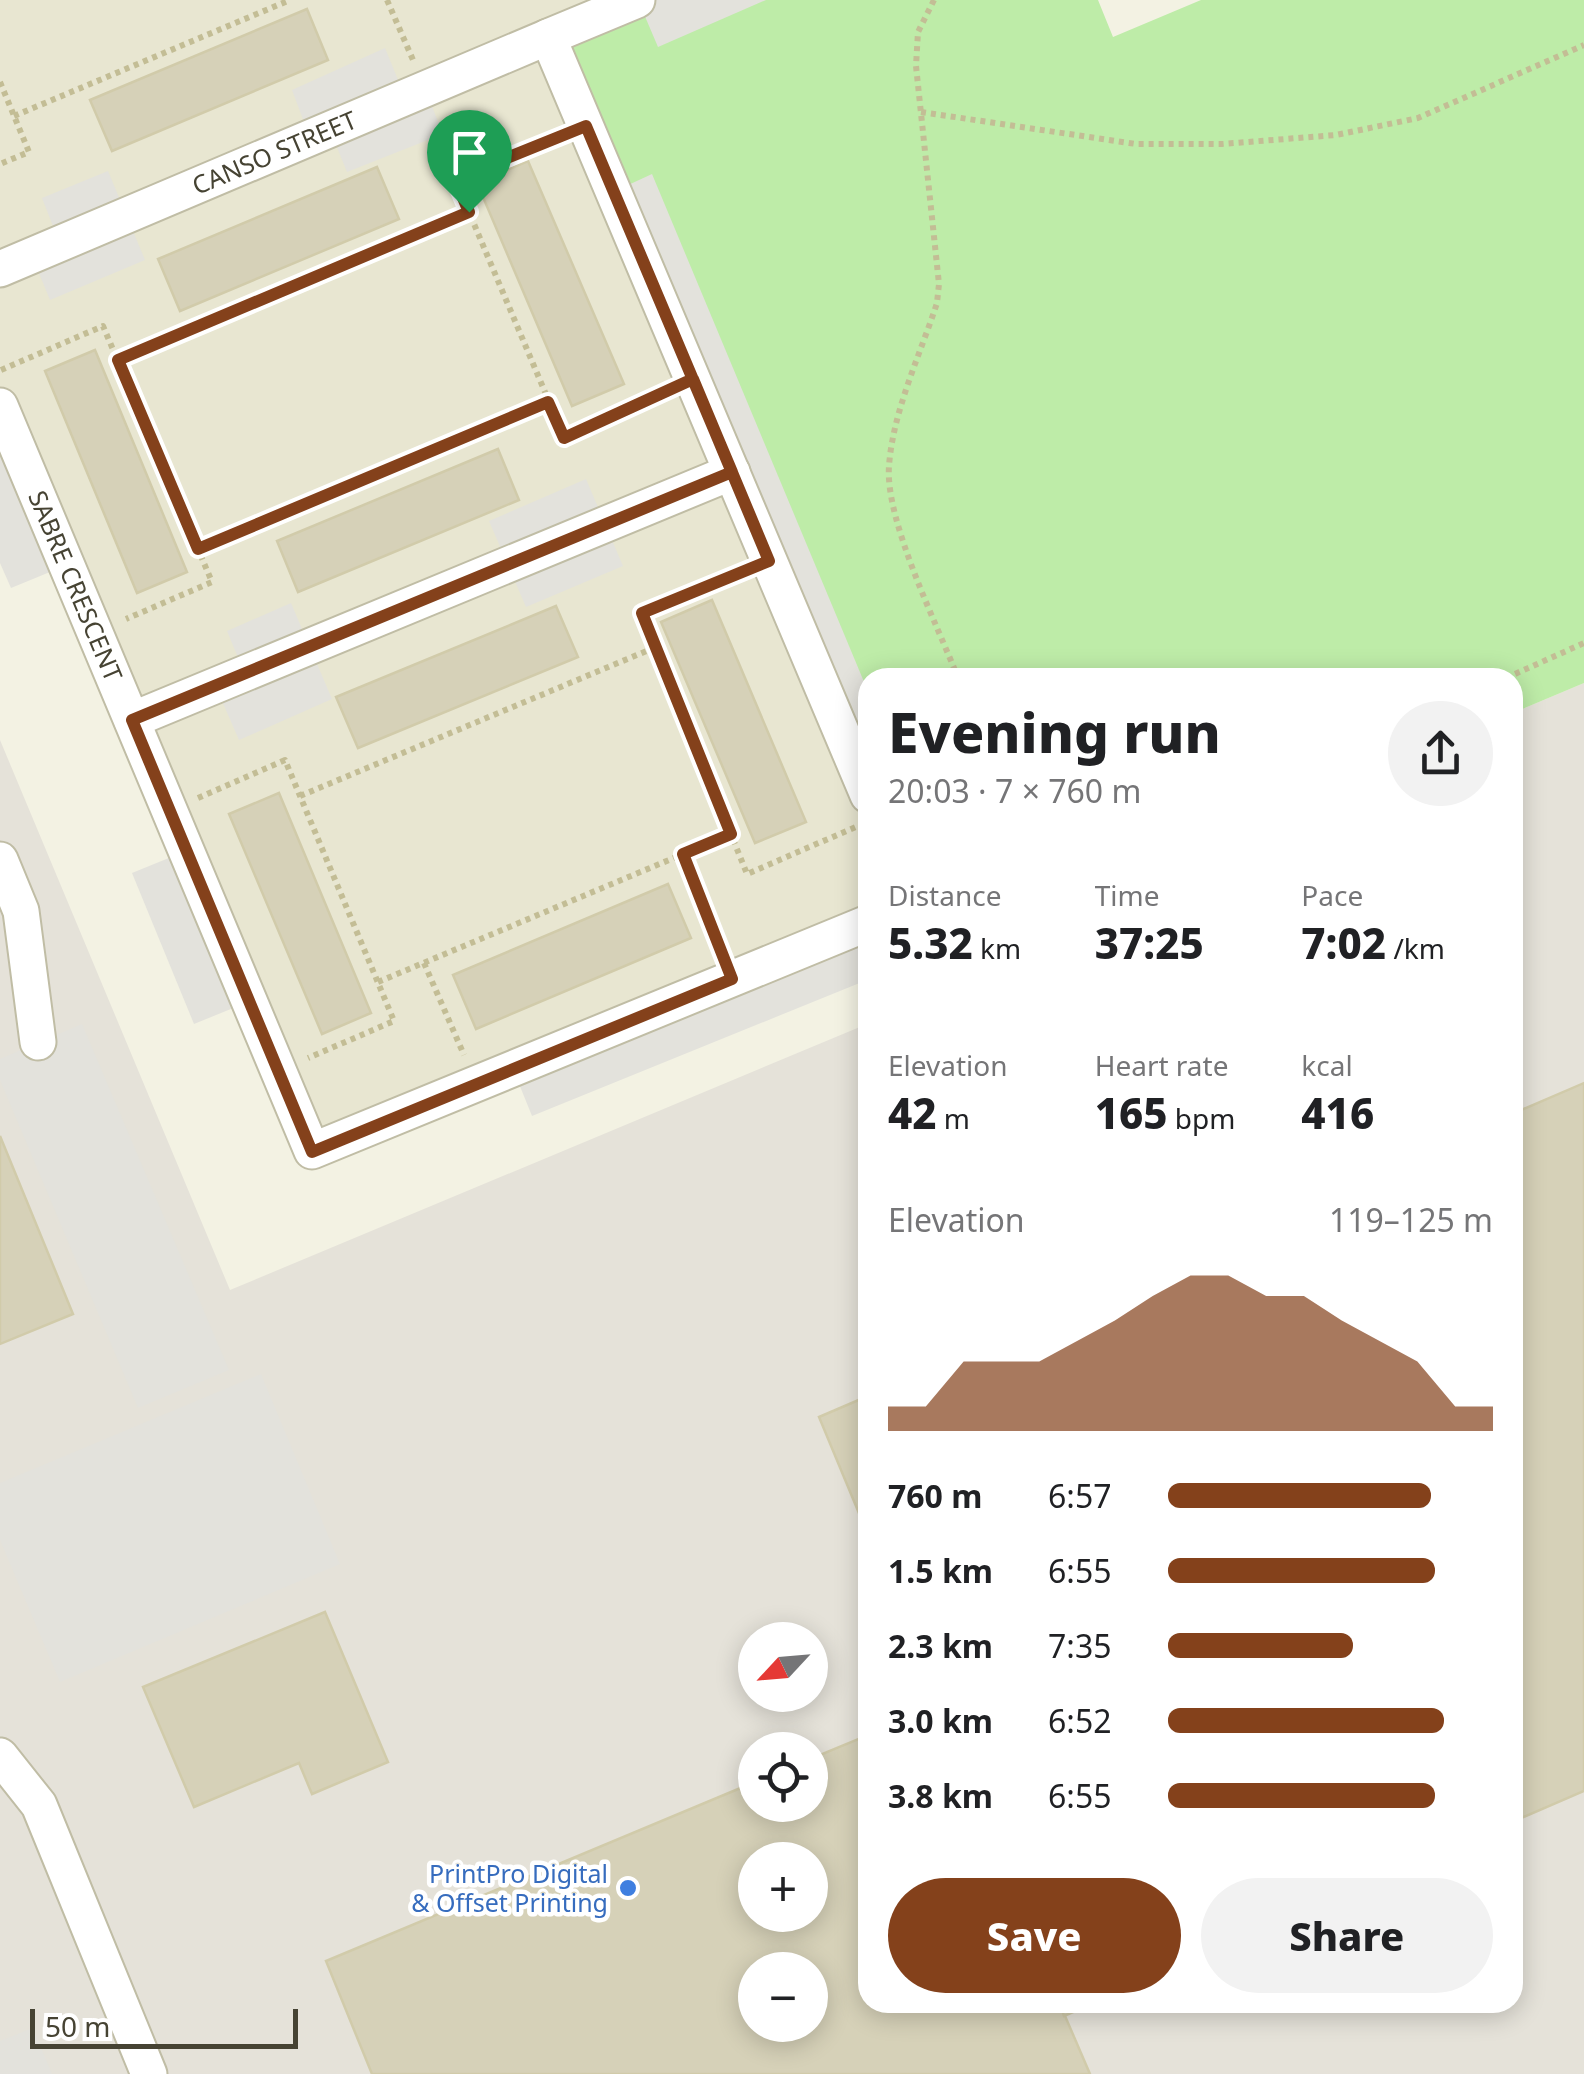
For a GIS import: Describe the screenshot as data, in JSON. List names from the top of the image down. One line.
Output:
{"streets":{"street":["CANSO STREET","SABRE CRESCENT"]},"places":["PrintPro Digital & Offset Printing"],"scale_bar":"50 m","north":"bottom left","page":{"heading":["Evening run","20:03 · 7 × 760 m"],"stats":[["Distance","5.32 km"],["Time","37:25"],["Pace","7:02 /km"],["Elevation","42 m"],["Heart rate","165 bpm"],["kcal","416"]],"chart":["Elevation","119–125 m"],"list":[{"name":"760 m","note":"6:57"},{"name":"1.5 km","note":"6:55"},{"name":"2.3 km","note":"7:35"},{"name":"3.0 km","note":"6:52"},{"name":"3.8 km","note":"6:55"}],"map_buttons":["+","−"],"buttons":["Save","Share"],"scale":"50 m"}}
